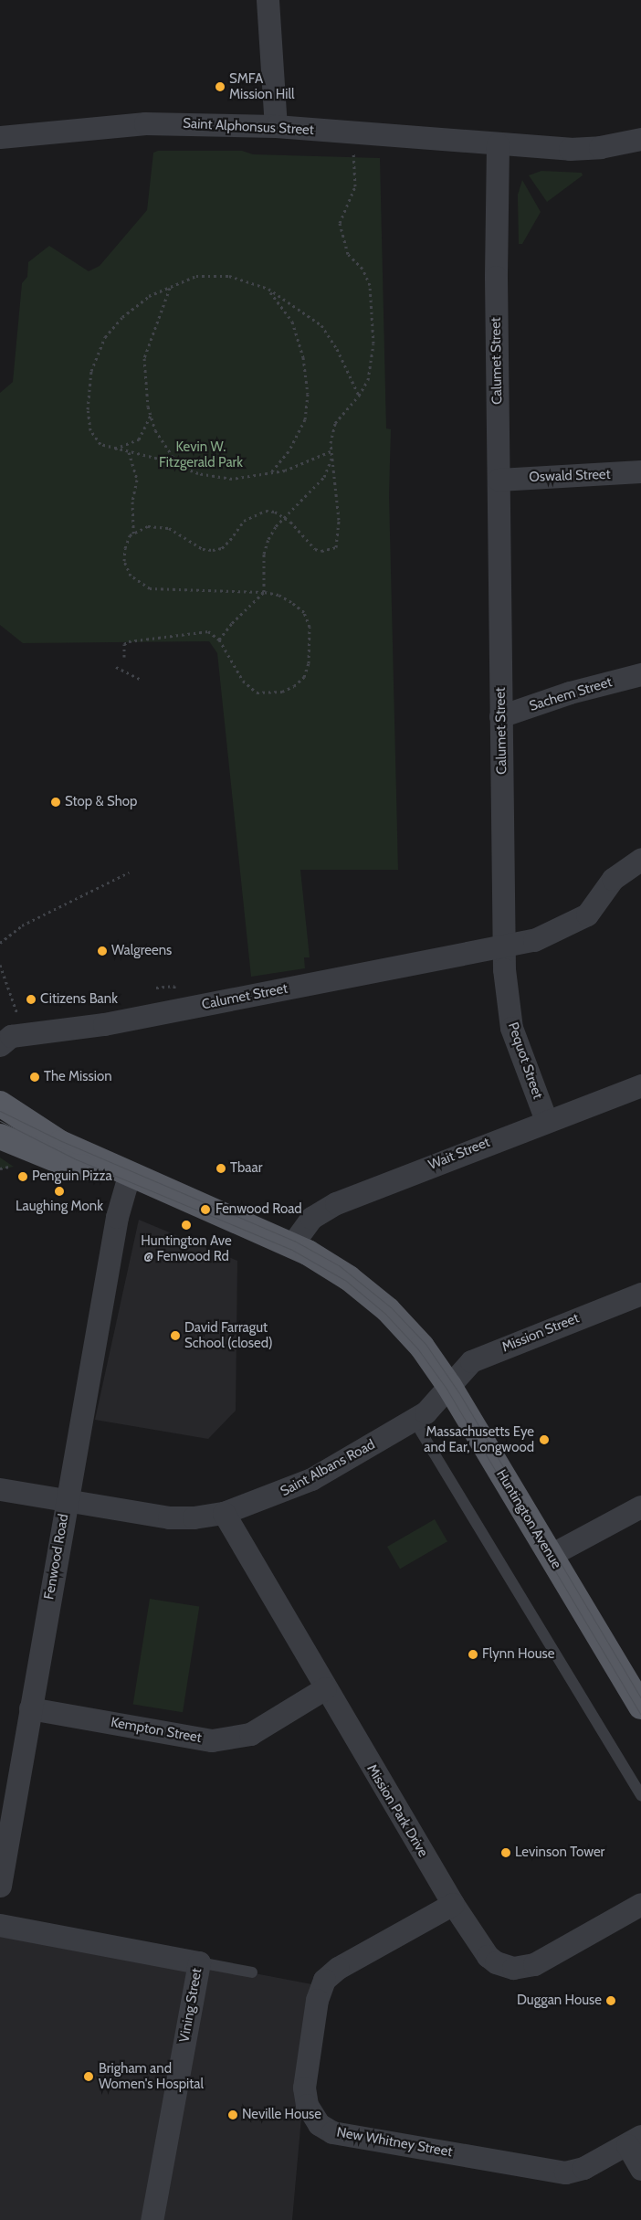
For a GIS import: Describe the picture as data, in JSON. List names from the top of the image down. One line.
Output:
{"streets":{"main road":["Huntington Avenue"],"street":["Saint Alphonsus Street","Calumet Street","Oswald Street","Sachem Street","Pequot Street","Wait Street","Mission Street","Saint Albans Road","Fenwood Road","Kempton Street","Mission Park Drive","Vining Street","New Whitney Street"]},"crossings":[["Saint Alphonsus Street","Calumet Street"],["Calumet Street","Oswald Street"],["Calumet Street","Sachem Street"],["Calumet Street","Pequot Street"],["Pequot Street","Wait Street"],["Wait Street","Huntington Avenue"],["Mission Street","Saint Albans Road"],["Mission Street","Huntington Avenue"],["Saint Albans Road","Huntington Avenue"],["Saint Albans Road","Fenwood Road"],["Saint Albans Road","Mission Park Drive"],["Huntington Avenue","Fenwood Road"],["Fenwood Road","Kempton Street"],["Kempton Street","Mission Park Drive"],["Mission Park Drive","New Whitney Street"]],"parks":["Kevin W. Fitzgerald Park"],"places":["SMFA Mission Hill","Stop & Shop","Walgreens","Citizens Bank","The Mission","Tbaar","Penguin Pizza","Laughing Monk","Fenwood Road","Huntington Ave @ Fenwood Rd","David Farragut School (closed)","Massachusetts Eye and Ear, Longwood","Flynn House","Levinson Tower","Duggan House","Brigham and Women's Hospital","Neville House"]}
